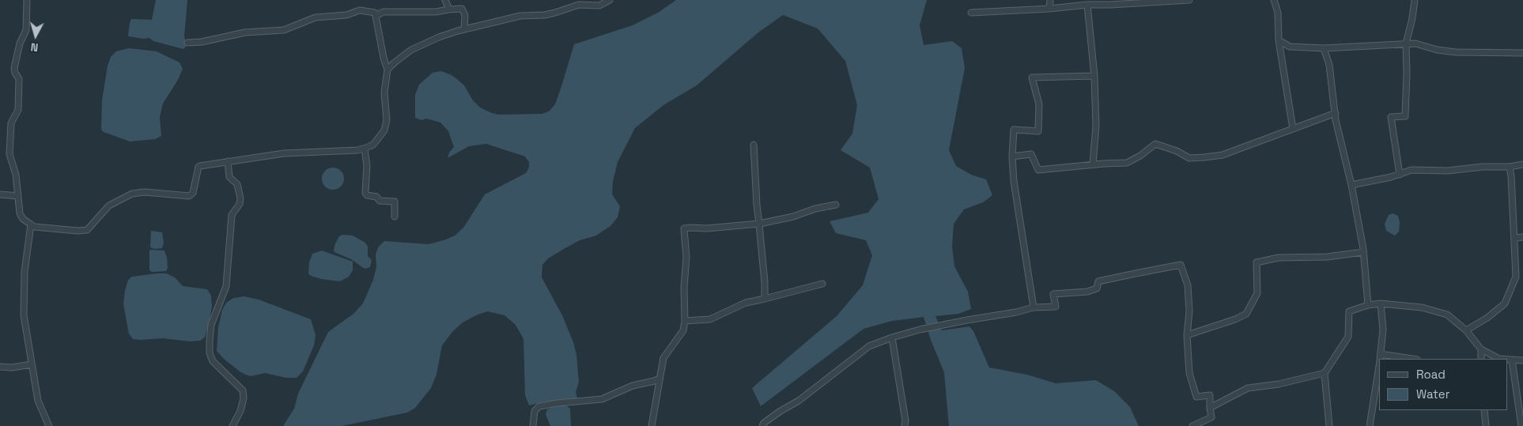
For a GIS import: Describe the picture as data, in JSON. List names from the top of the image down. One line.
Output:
{"legend":["Road","Water"],"north":"bottom"}
